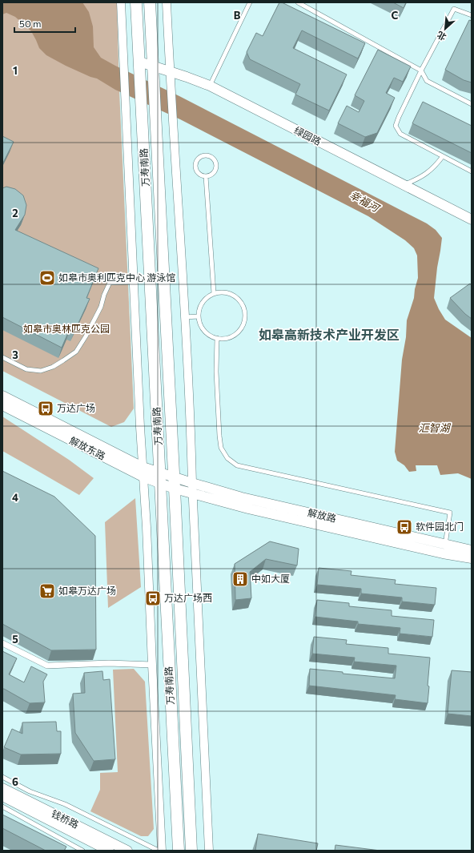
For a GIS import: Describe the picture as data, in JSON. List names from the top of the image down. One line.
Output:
{"streets":{"main road":["万寿南路"],"street":["绿园路","解放东路","解放路","钱桥路"]},"crossings":[["绿园路","万寿南路"],["万寿南路","解放东路"],["万寿南路","解放路"],["解放东路","解放路"]],"districts":["如皋高新技术产业开发区"],"water":["幸福河","汇智湖"],"parks":["如皋市奥林匹克公园"],"places":{"sports":["如皋市奥利匹克中心 游泳馆"],"bus stop":["万达广场","软件园北门","万达广场西"],"building":["中如大厦"],"supermarket":["如皋万达广场"]},"scale_bar":"50 m","north":"bottom left","grid":{"columns":["B","C"],"rows":["1","2","3","4","5","6"]}}
